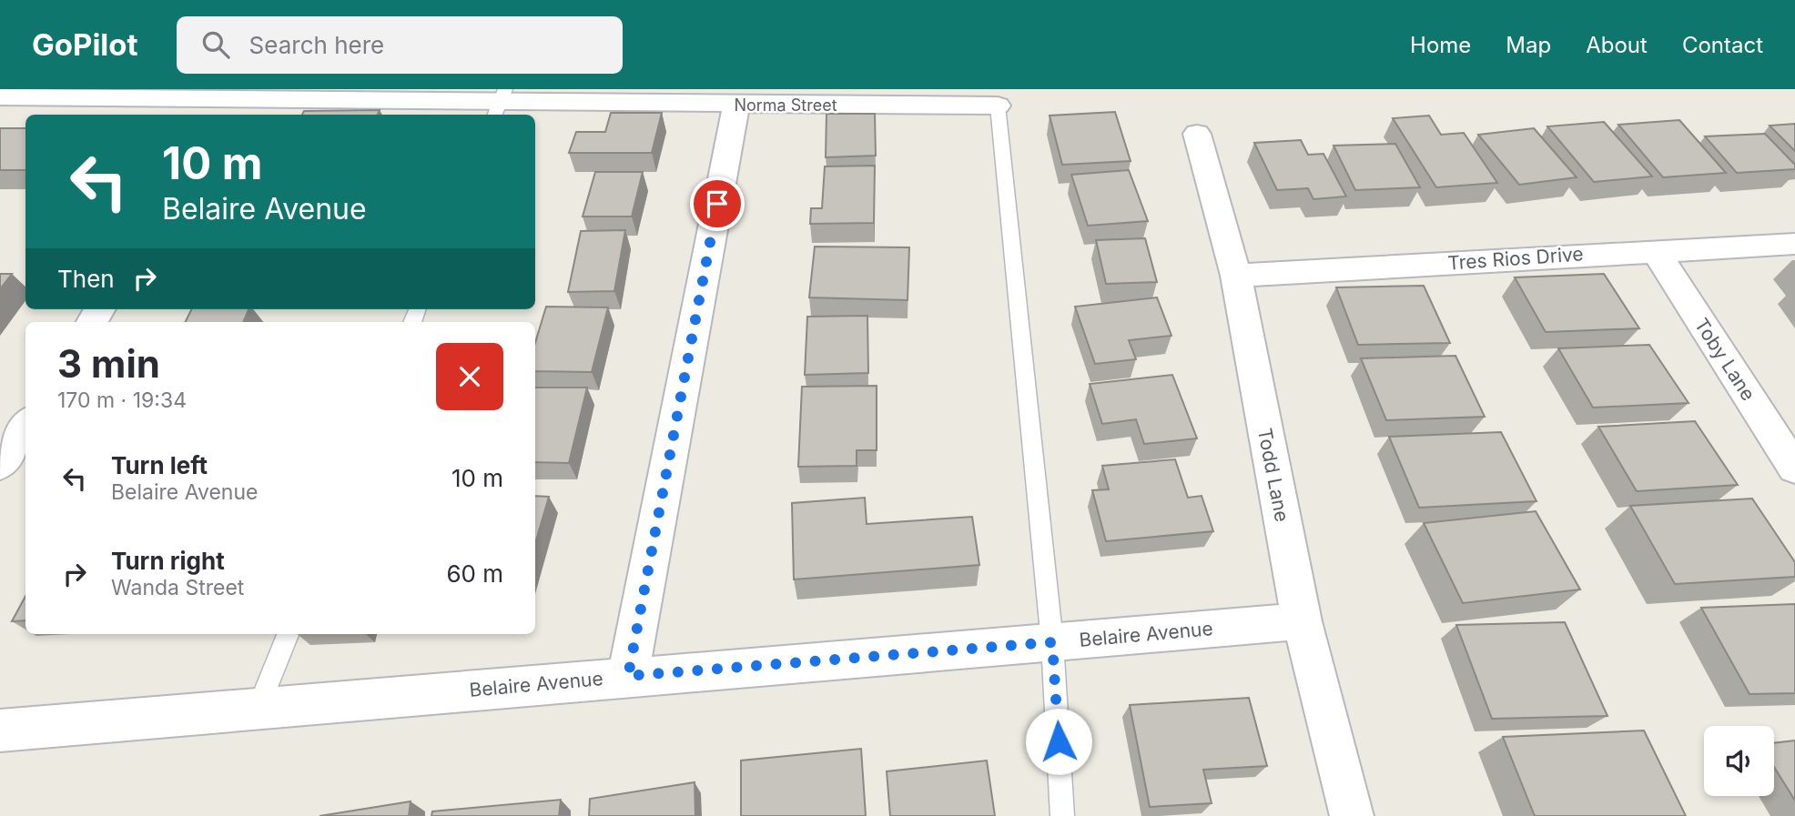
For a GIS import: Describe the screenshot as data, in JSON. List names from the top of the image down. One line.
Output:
{"streets":{"street":["Norma Street","Tres Rios Drive","Toby Lane","Todd Lane","Belaire Avenue"]},"crossings":[["Tres Rios Drive","Toby Lane"],["Tres Rios Drive","Todd Lane"],["Todd Lane","Belaire Avenue"]],"page":{"header":"GoPilot","search":"Search here","nav":["Home","Map","About","Contact"],"turn":["10 m","Belaire Avenue"],"then":"Then","heading":["3 min","170 m · 19:34"],"list":[{"name":"Turn left","note":"Belaire Avenue","value":"10 m"},{"name":"Turn right","note":"Wanda Street","value":"60 m"}]}}
